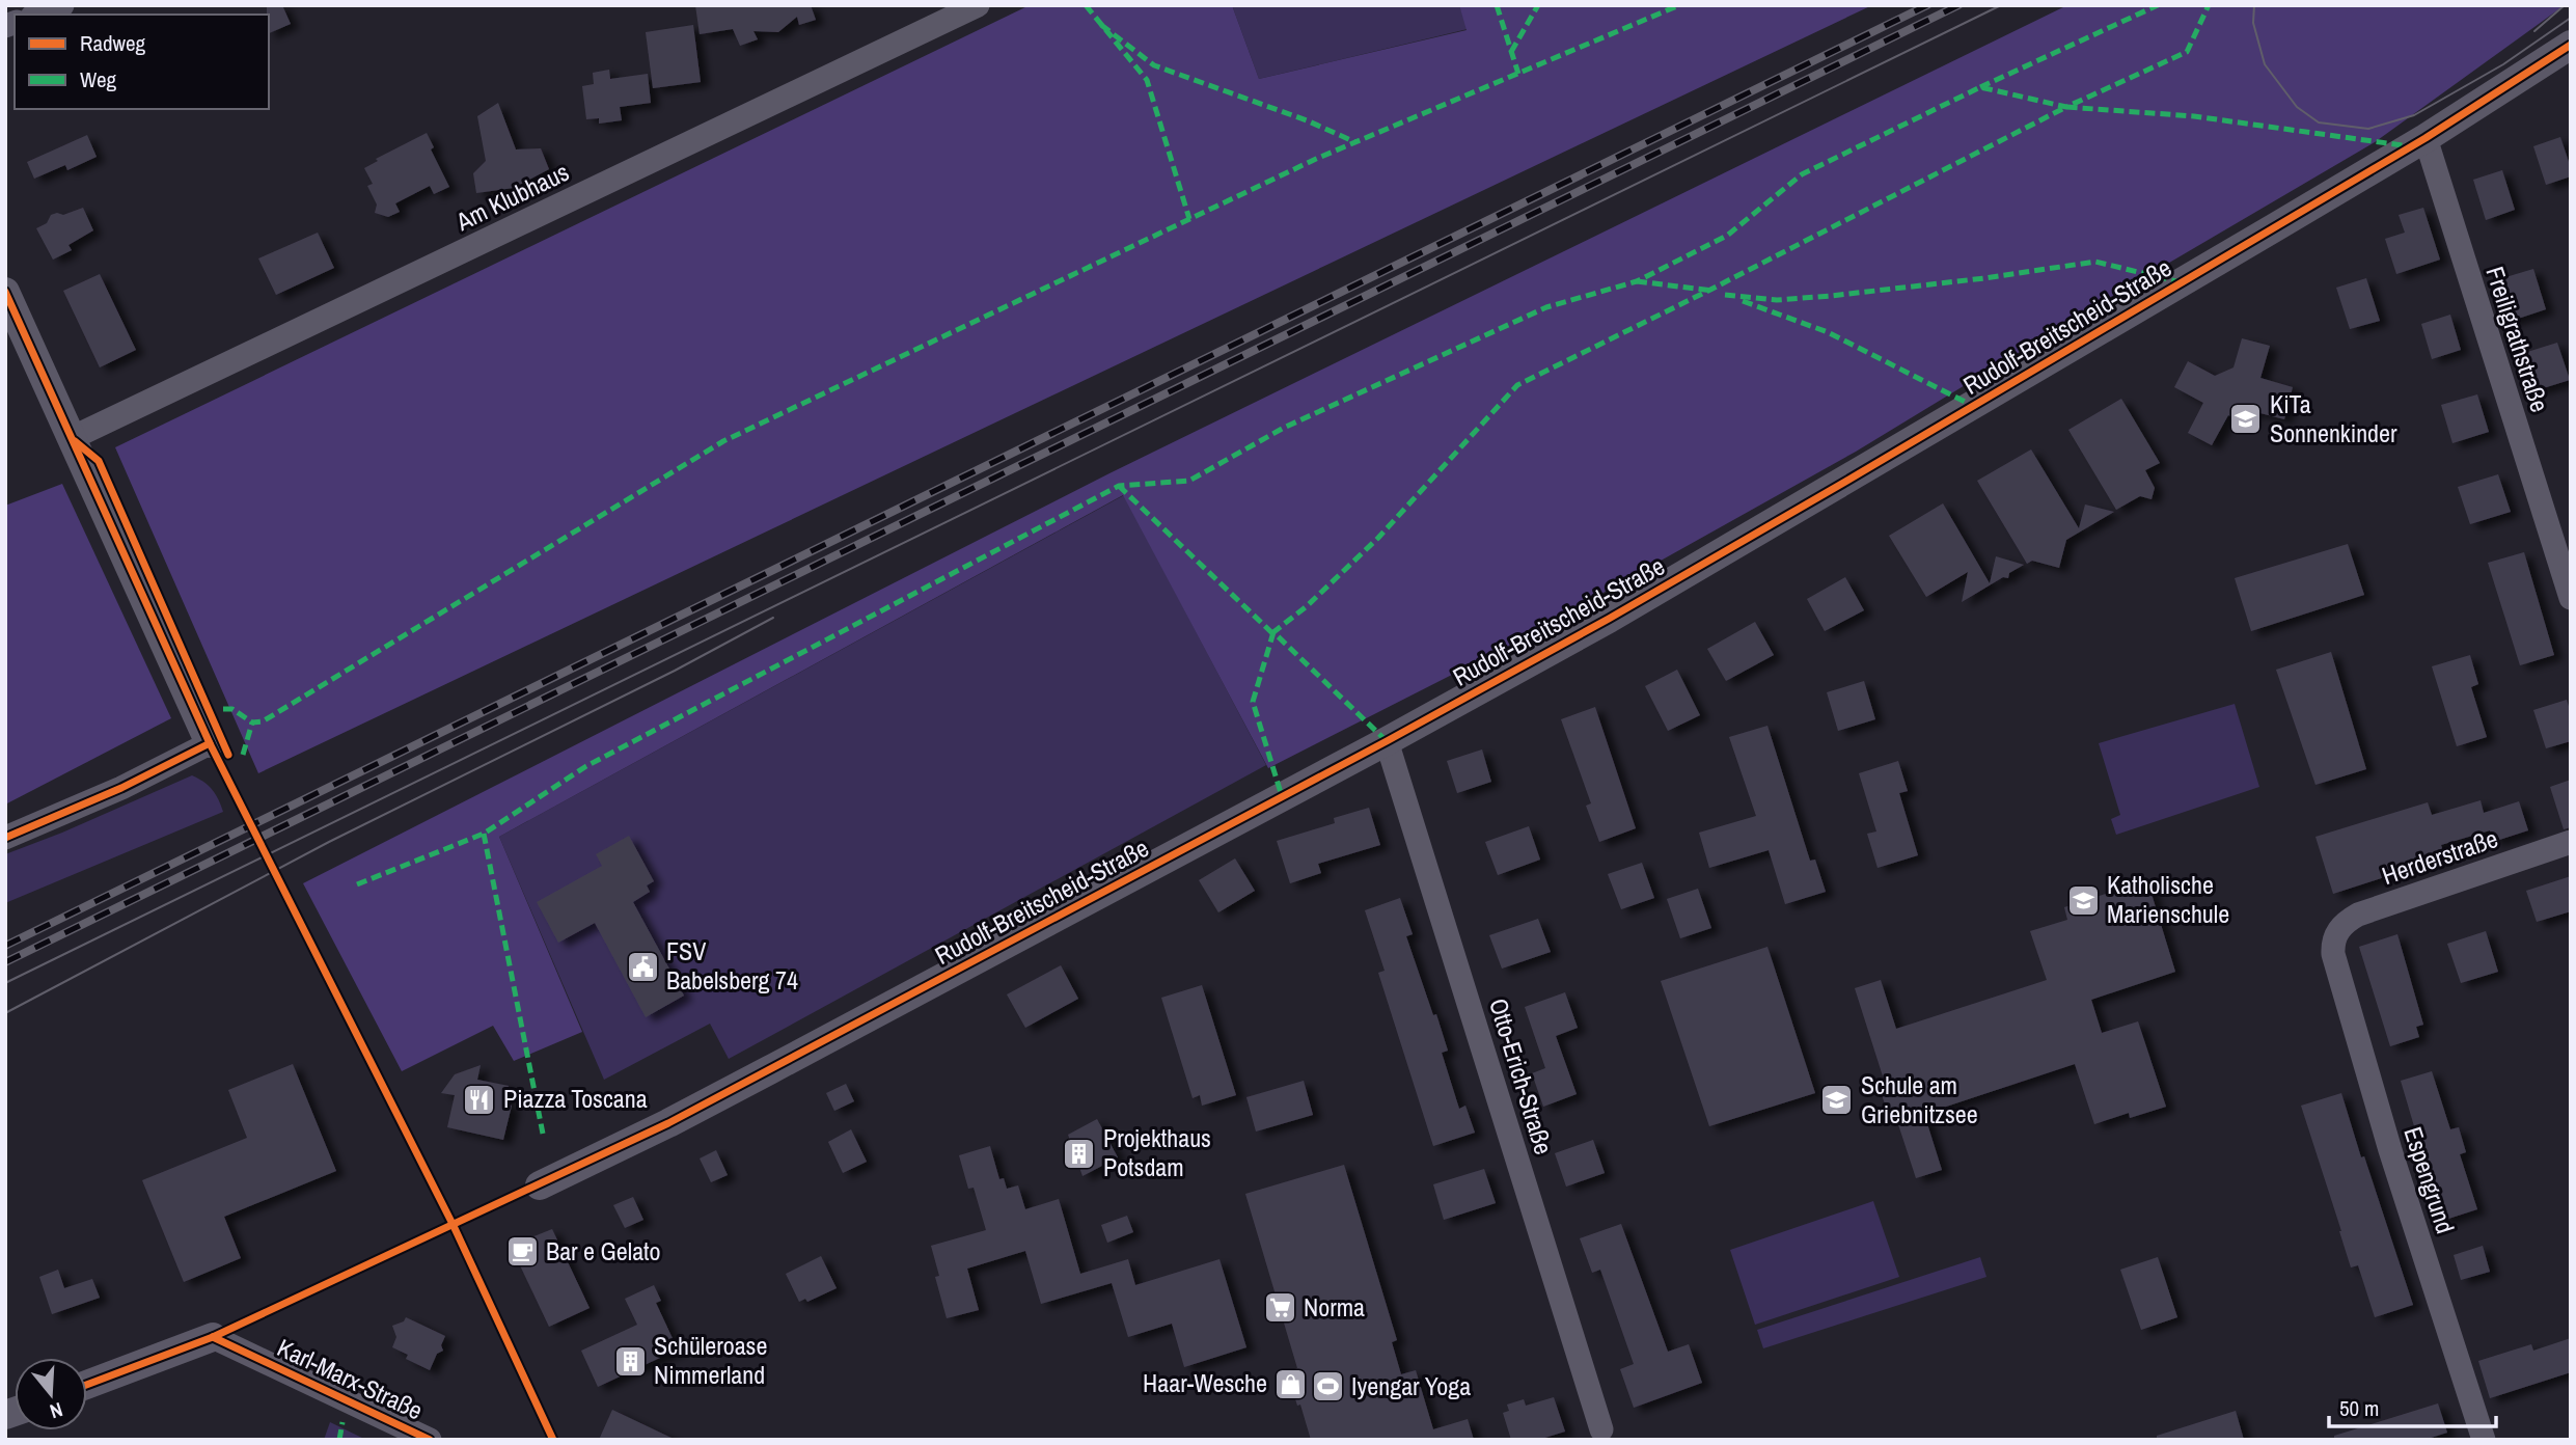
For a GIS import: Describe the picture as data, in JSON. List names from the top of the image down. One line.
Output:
{"streets":{"street":["Am Klubhaus","Rudolf-Breitscheid-Straße","Freiligrathstraße","Herderstraße","Otto-Erich-Straße","Espengrund","Karl-Marx-Straße"]},"crossings":[["Rudolf-Breitscheid-Straße","Freiligrathstraße"],["Rudolf-Breitscheid-Straße","Otto-Erich-Straße"],["Herderstraße","Espengrund"]],"places":{"school or university":["KiTa Sonnenkinder","Katholische Marienschule","Schule am Griebnitzsee"],"public building":["FSV Babelsberg 74"],"restaurant":["Piazza Toscana"],"building":["Projekthaus Potsdam","Schüleroase Nimmerland"],"cafe":["Bar e Gelato"],"supermarket":["Norma"],"shop":["Haar-Wesche"],"sports":["Iyengar Yoga"]},"legend":["Radweg","Weg"],"scale_bar":"50 m","north":"bottom"}
